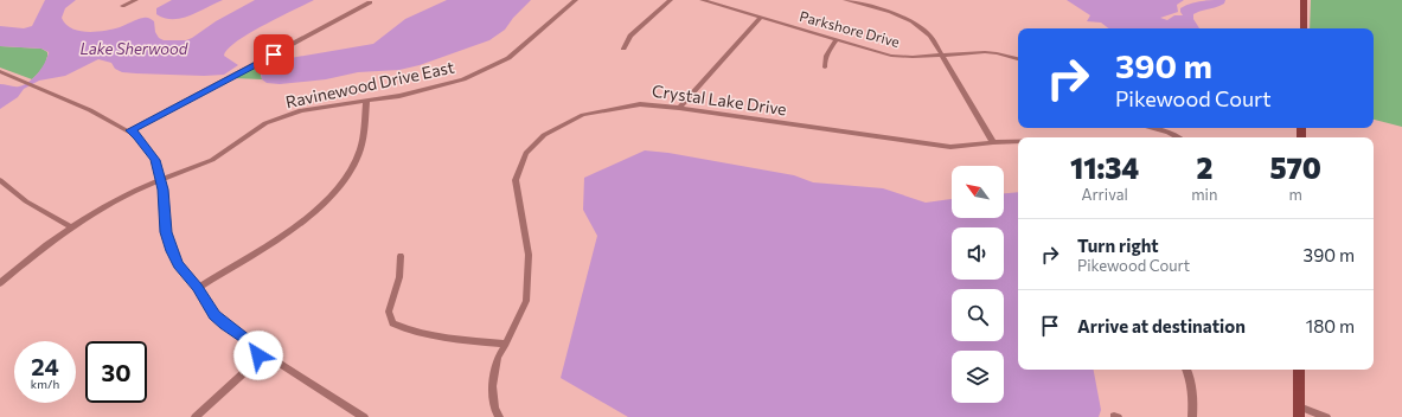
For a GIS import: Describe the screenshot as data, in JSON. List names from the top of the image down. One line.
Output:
{"streets":{"street":["Parkshore Drive","Ravinewood Drive East","Crystal Lake Drive"]},"water":["Lake Sherwood"],"north":"top left","page":{"turn":["390 m","Pikewood Court"],"eta":["11:34","Arrival","2","min","570","m"],"list":[{"name":"Turn right","note":"Pikewood Court","value":"390 m"},{"name":"Arrive at destination","value":"180 m"}],"speed":"24 km/h","limit":"30"}}
